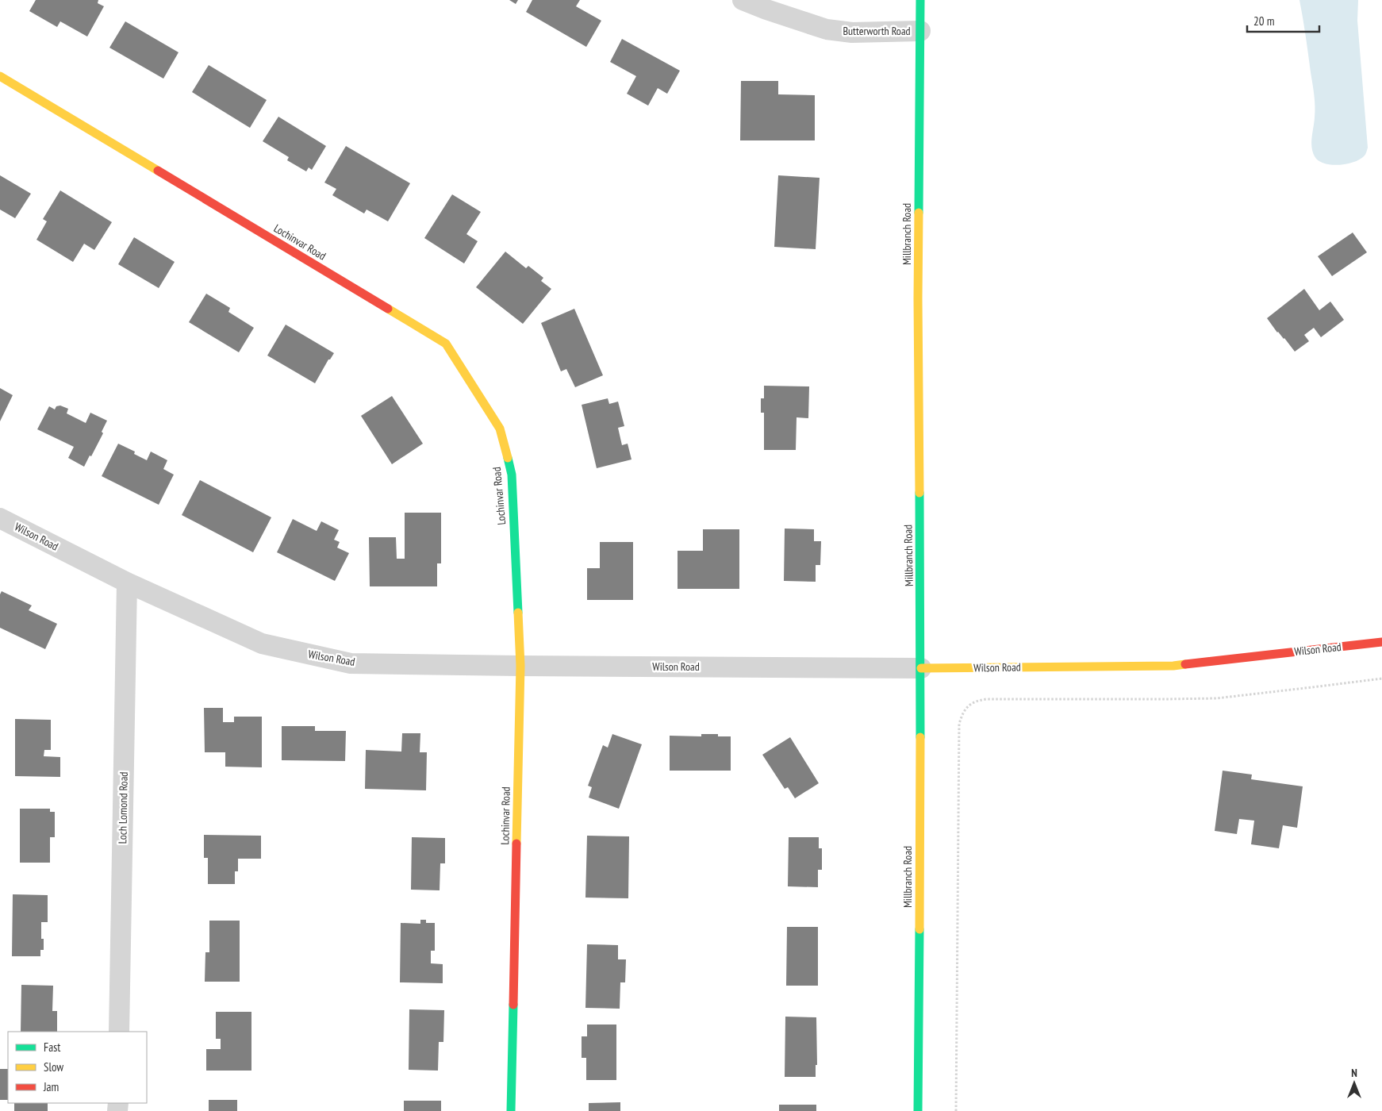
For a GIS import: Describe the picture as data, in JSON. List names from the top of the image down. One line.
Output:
{"streets":{"street":["Butterworth Road","Millbranch Road","Lochinvar Road","Wilson Road","Loch Lomond Road"]},"crossings":[["Butterworth Road","Millbranch Road"],["Millbranch Road","Wilson Road"],["Lochinvar Road","Wilson Road"],["Wilson Road","Loch Lomond Road"]],"legend":["Fast","Slow","Jam"],"scale_bar":"20 m","north":"top"}
